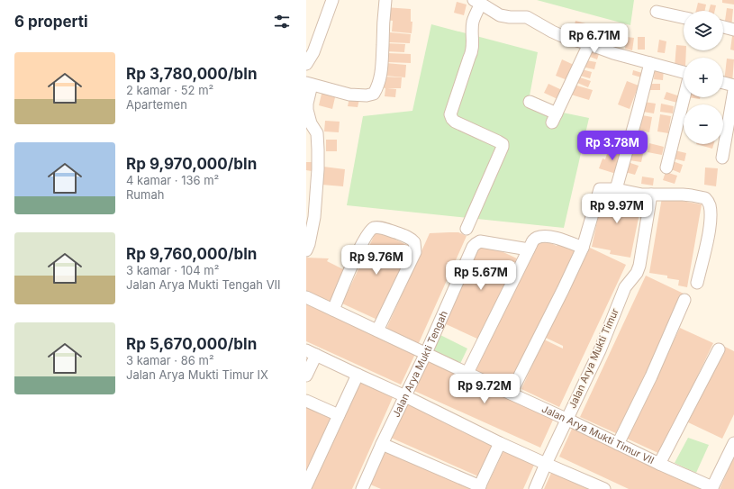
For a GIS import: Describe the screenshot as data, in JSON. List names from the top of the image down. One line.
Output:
{"streets":{"street":["Jalan Arya Mukti Timur","Jalan Arya Mukti Tengah","Jalan Arya Mukti Timur VII"]},"crossings":[["Jalan Arya Mukti Timur","Jalan Arya Mukti Timur VII"],["Jalan Arya Mukti Tengah","Jalan Arya Mukti Timur VII"]],"page":{"heading":"6 properti","map_buttons":["+","−"],"price":["Rp 6.71M","Rp 3.78M","Rp 9.97M","Rp 9.76M","Rp 5.67M","Rp 9.72M"],"list":[{"name":"Rp 3,780,000/bln","note":"2 kamar · 52 m² · Apartemen"},{"name":"Rp 9,970,000/bln","note":"4 kamar · 136 m² · Rumah"},{"name":"Rp 9,760,000/bln","note":"3 kamar · 104 m² · Jalan Arya Mukti Tengah VII"},{"name":"Rp 5,670,000/bln","note":"3 kamar · 86 m² · Jalan Arya Mukti Timur IX"}]}}
